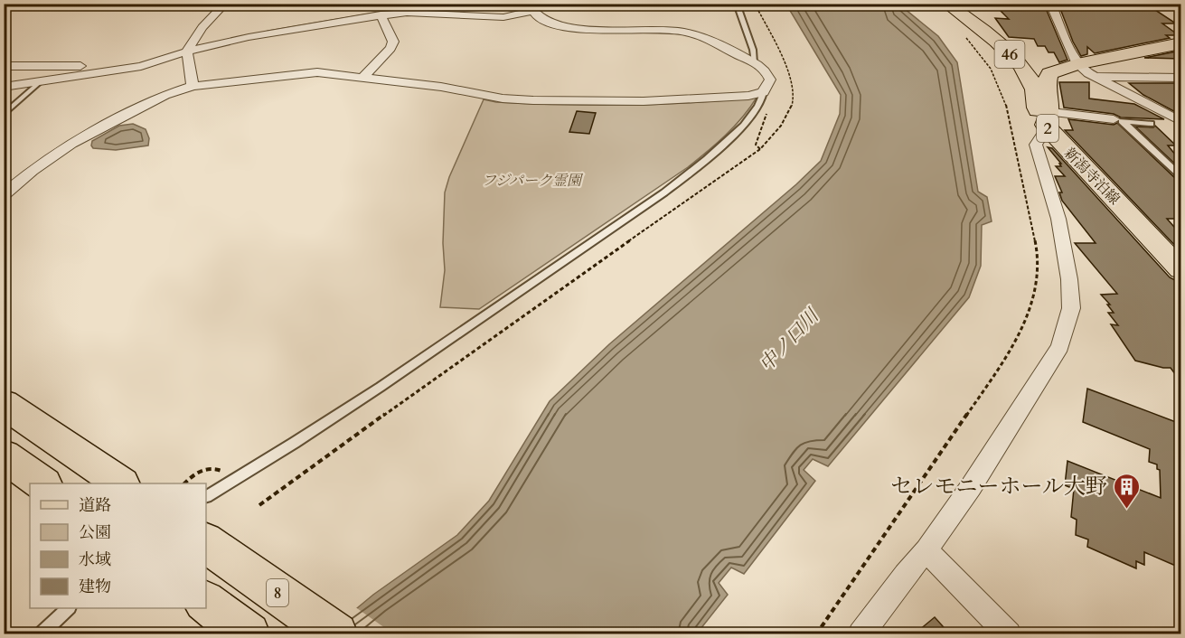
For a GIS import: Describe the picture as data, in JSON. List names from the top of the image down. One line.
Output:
{"streets":{"highway":["8"],"main road":["46","2","新潟寺泊線"]},"crossings":[["46","2"],["46","新潟寺泊線"],["2","新潟寺泊線"]],"water":["中ノ口川"],"parks":["フジパーク霊園"],"places":{"building":["セレモニーホール大野"]},"legend":["道路","公園","水域","建物"]}
